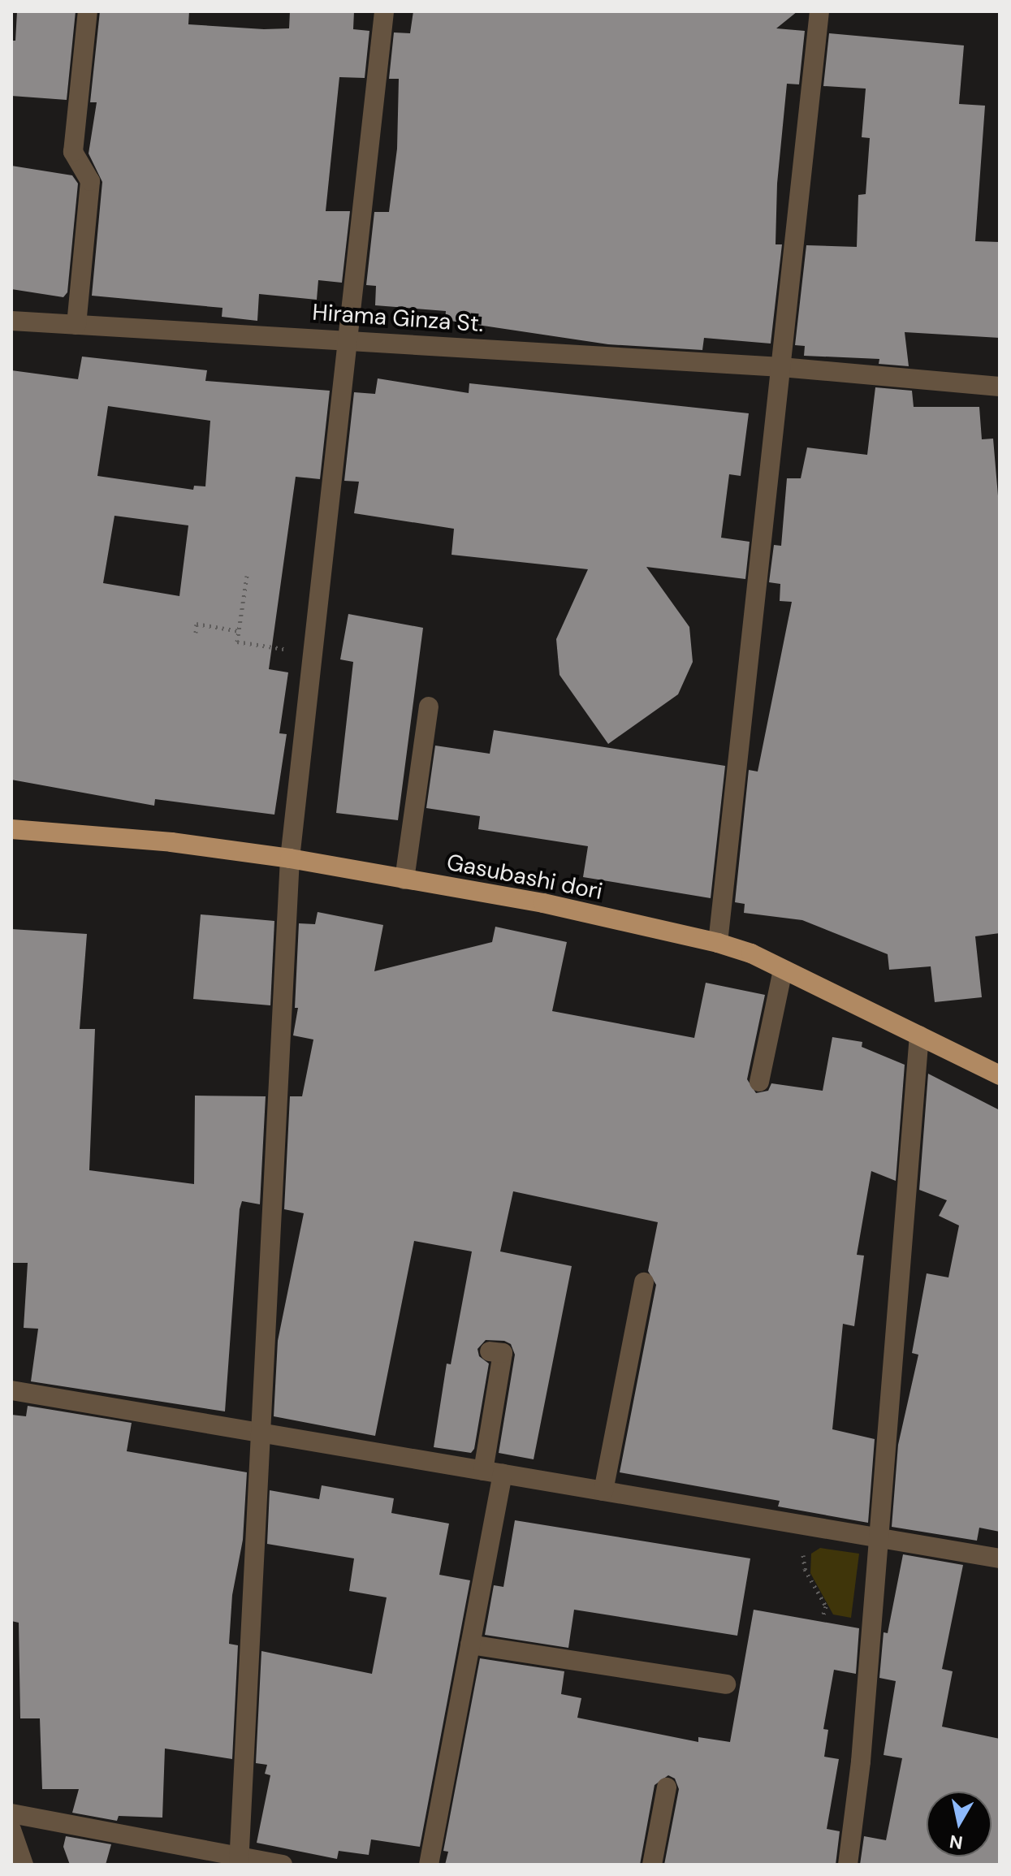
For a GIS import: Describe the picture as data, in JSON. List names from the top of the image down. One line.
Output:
{"streets":{"main road":["Gasubashi dori"],"street":["Hirama Ginza St."]},"north":"bottom"}
